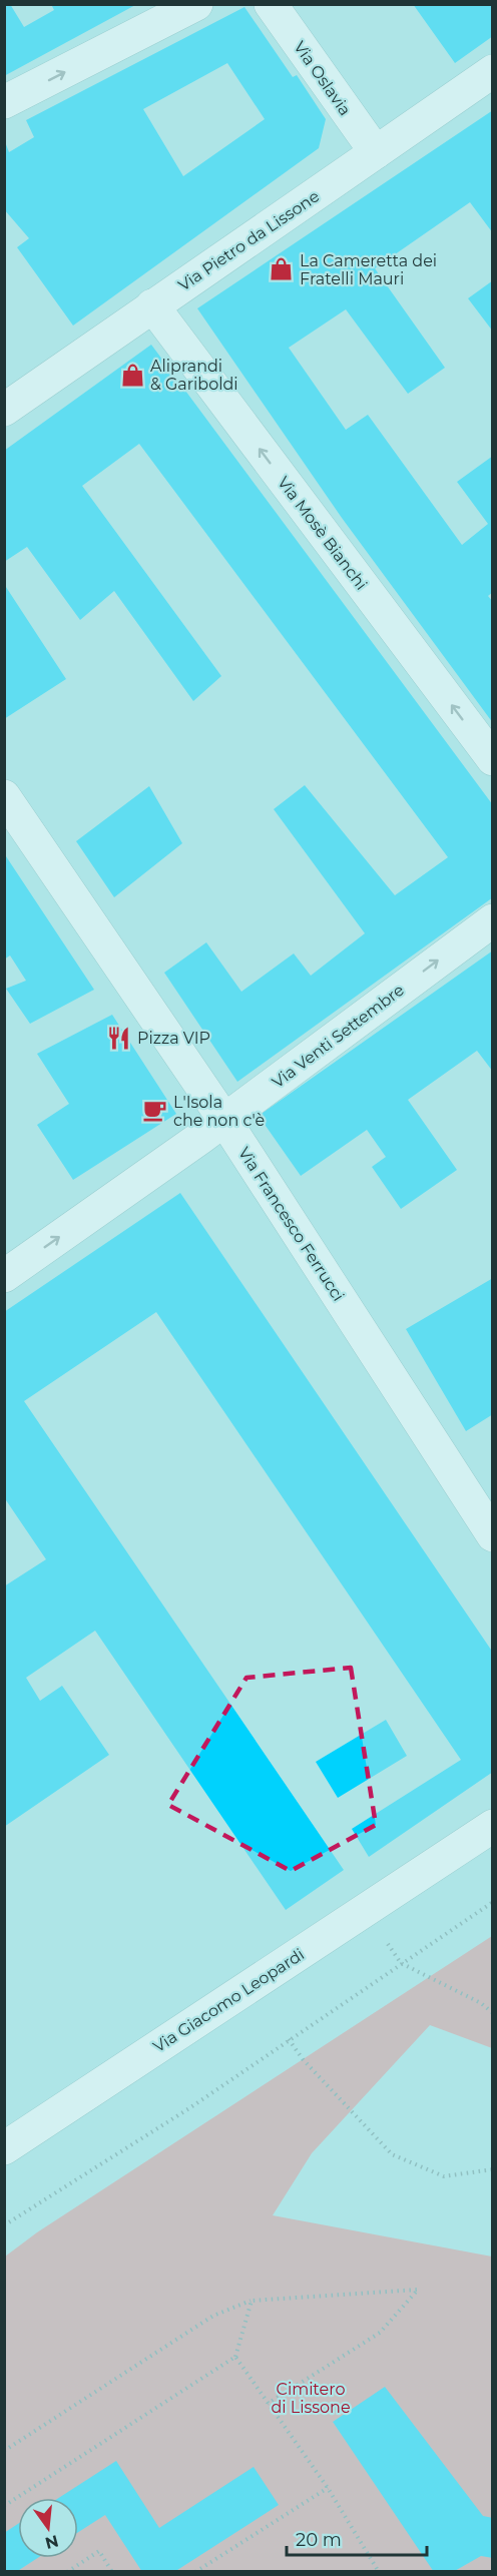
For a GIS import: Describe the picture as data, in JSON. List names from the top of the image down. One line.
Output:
{"streets":{"street":["Via Oslavia","Via Pietro da Lissone","Via Mosè Bianchi","Via Venti Settembre","Via Francesco Ferrucci","Via Giacomo Leopardi"]},"crossings":[["Via Oslavia","Via Pietro da Lissone"],["Via Pietro da Lissone","Via Mosè Bianchi"],["Via Venti Settembre","Via Francesco Ferrucci"]],"one_way":["Via Mosè Bianchi","Via Venti Settembre"],"parks":["Cimitero di Lissone"],"places":{"shop":["La Cameretta dei Fratelli Mauri","Aliprandi & Gariboldi"],"restaurant":["Pizza VIP"],"cafe":["L'Isola che non c'è"]},"scale_bar":"20 m","north":"bottom"}
